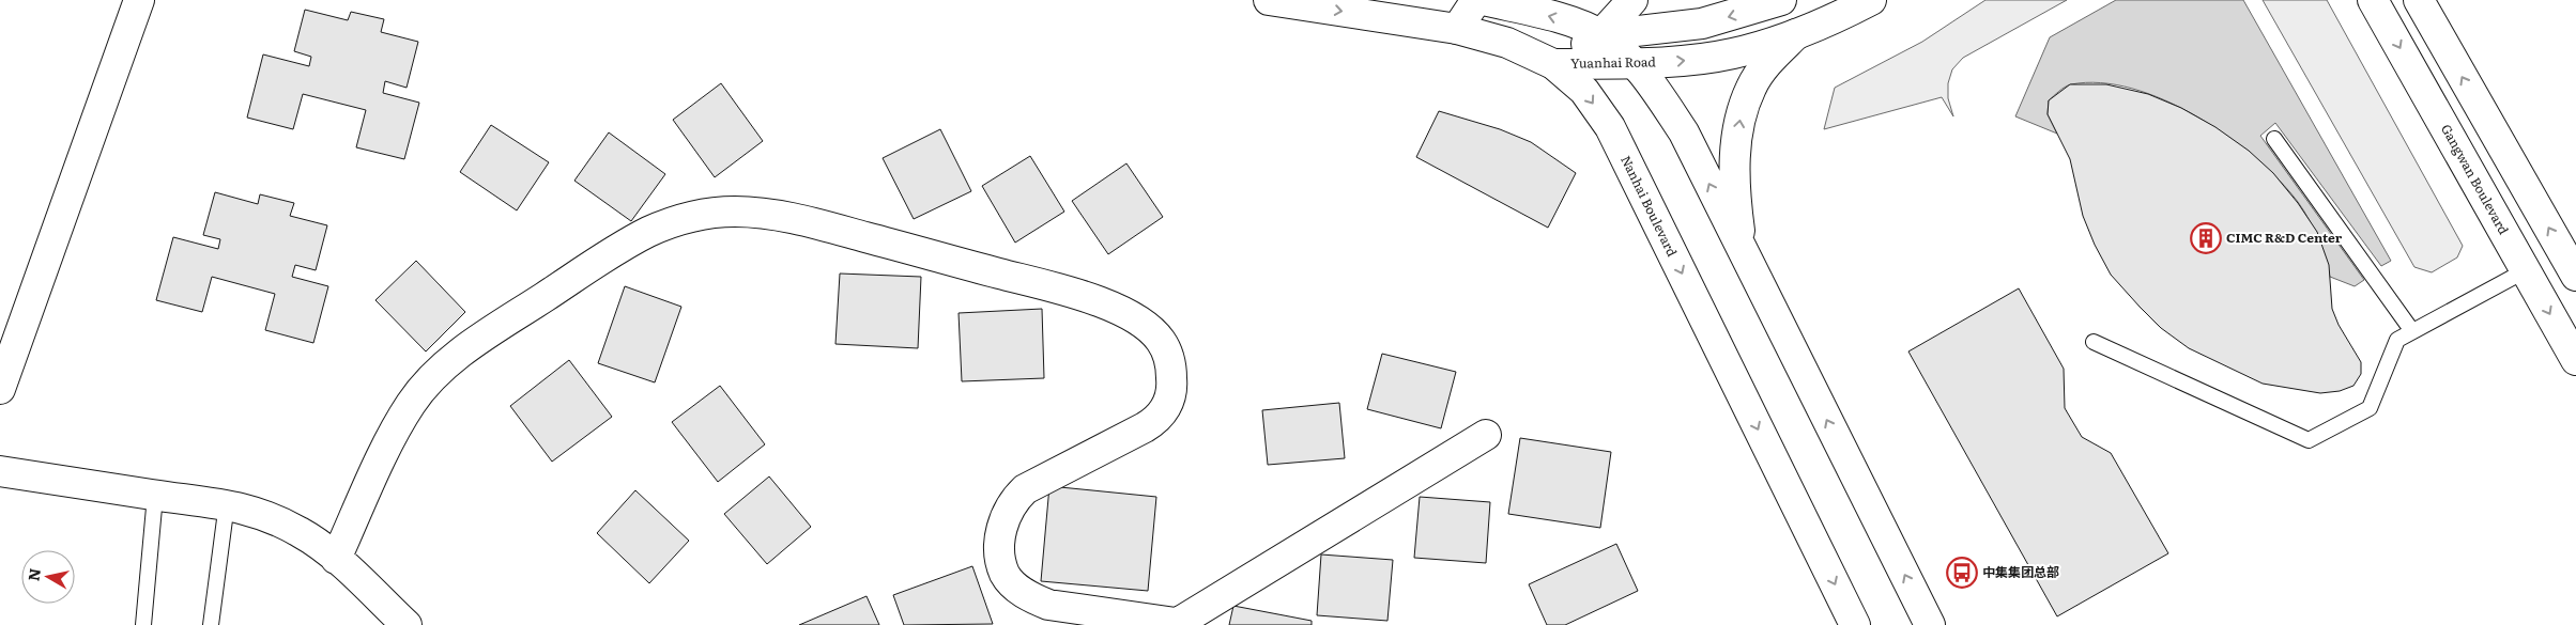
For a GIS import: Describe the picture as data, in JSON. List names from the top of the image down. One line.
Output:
{"streets":{"main road":["Yuanhai Road","Gangwan Boulevard","Nanhai Boulevard"]},"crossings":[["Yuanhai Road","Nanhai Boulevard"]],"places":{"building":["CIMC R&D Center"],"bus stop":["中集集团总部"]},"north":"left"}
